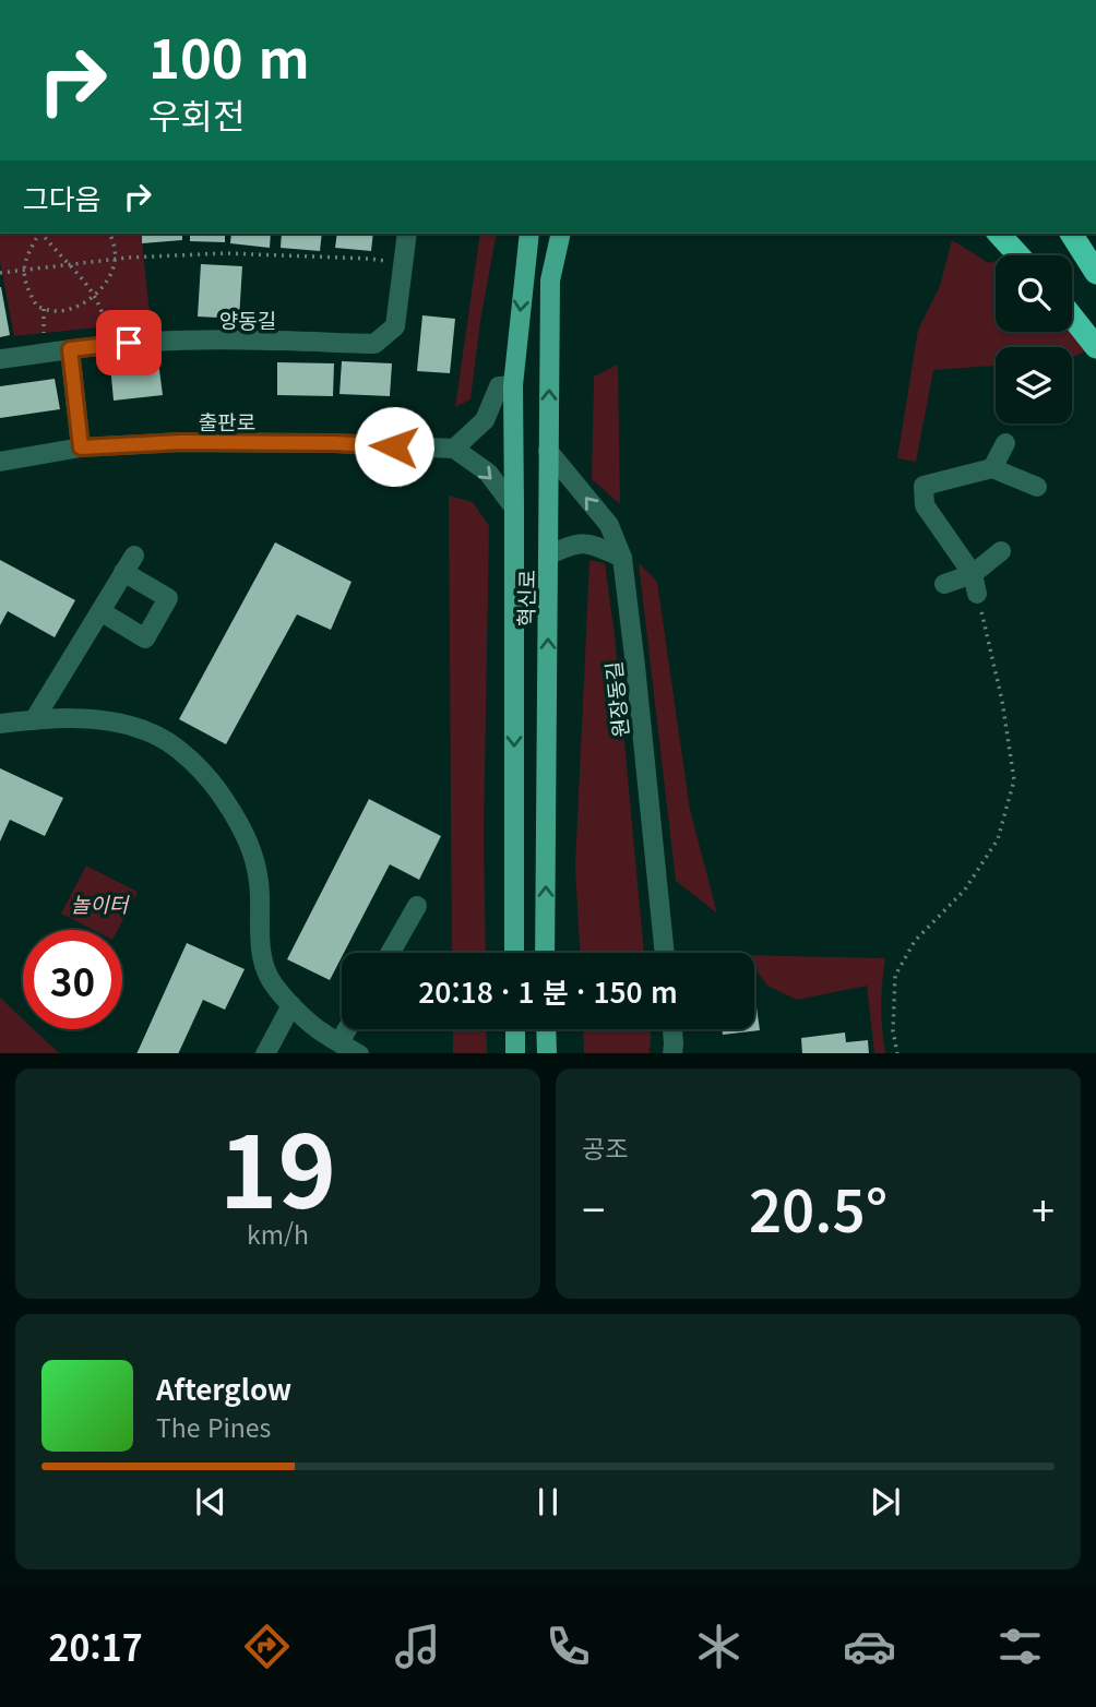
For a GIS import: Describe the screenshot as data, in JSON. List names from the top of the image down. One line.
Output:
{"streets":{"main road":["혁신로"],"street":["양동길","출판로","원장동길"]},"crossings":[["혁신로","원장동길"]],"parks":["놀이터"],"page":{"turn":["100 m","우회전"],"then":"그다음","limit":"30","trip":"20:18 · 1 분 · 150 m","tile":[["19","km/h"],"공조"],"heat":["−","20.5°","+"],"song":["Afterglow","The Pines"],"tabs":"20:17"}}
